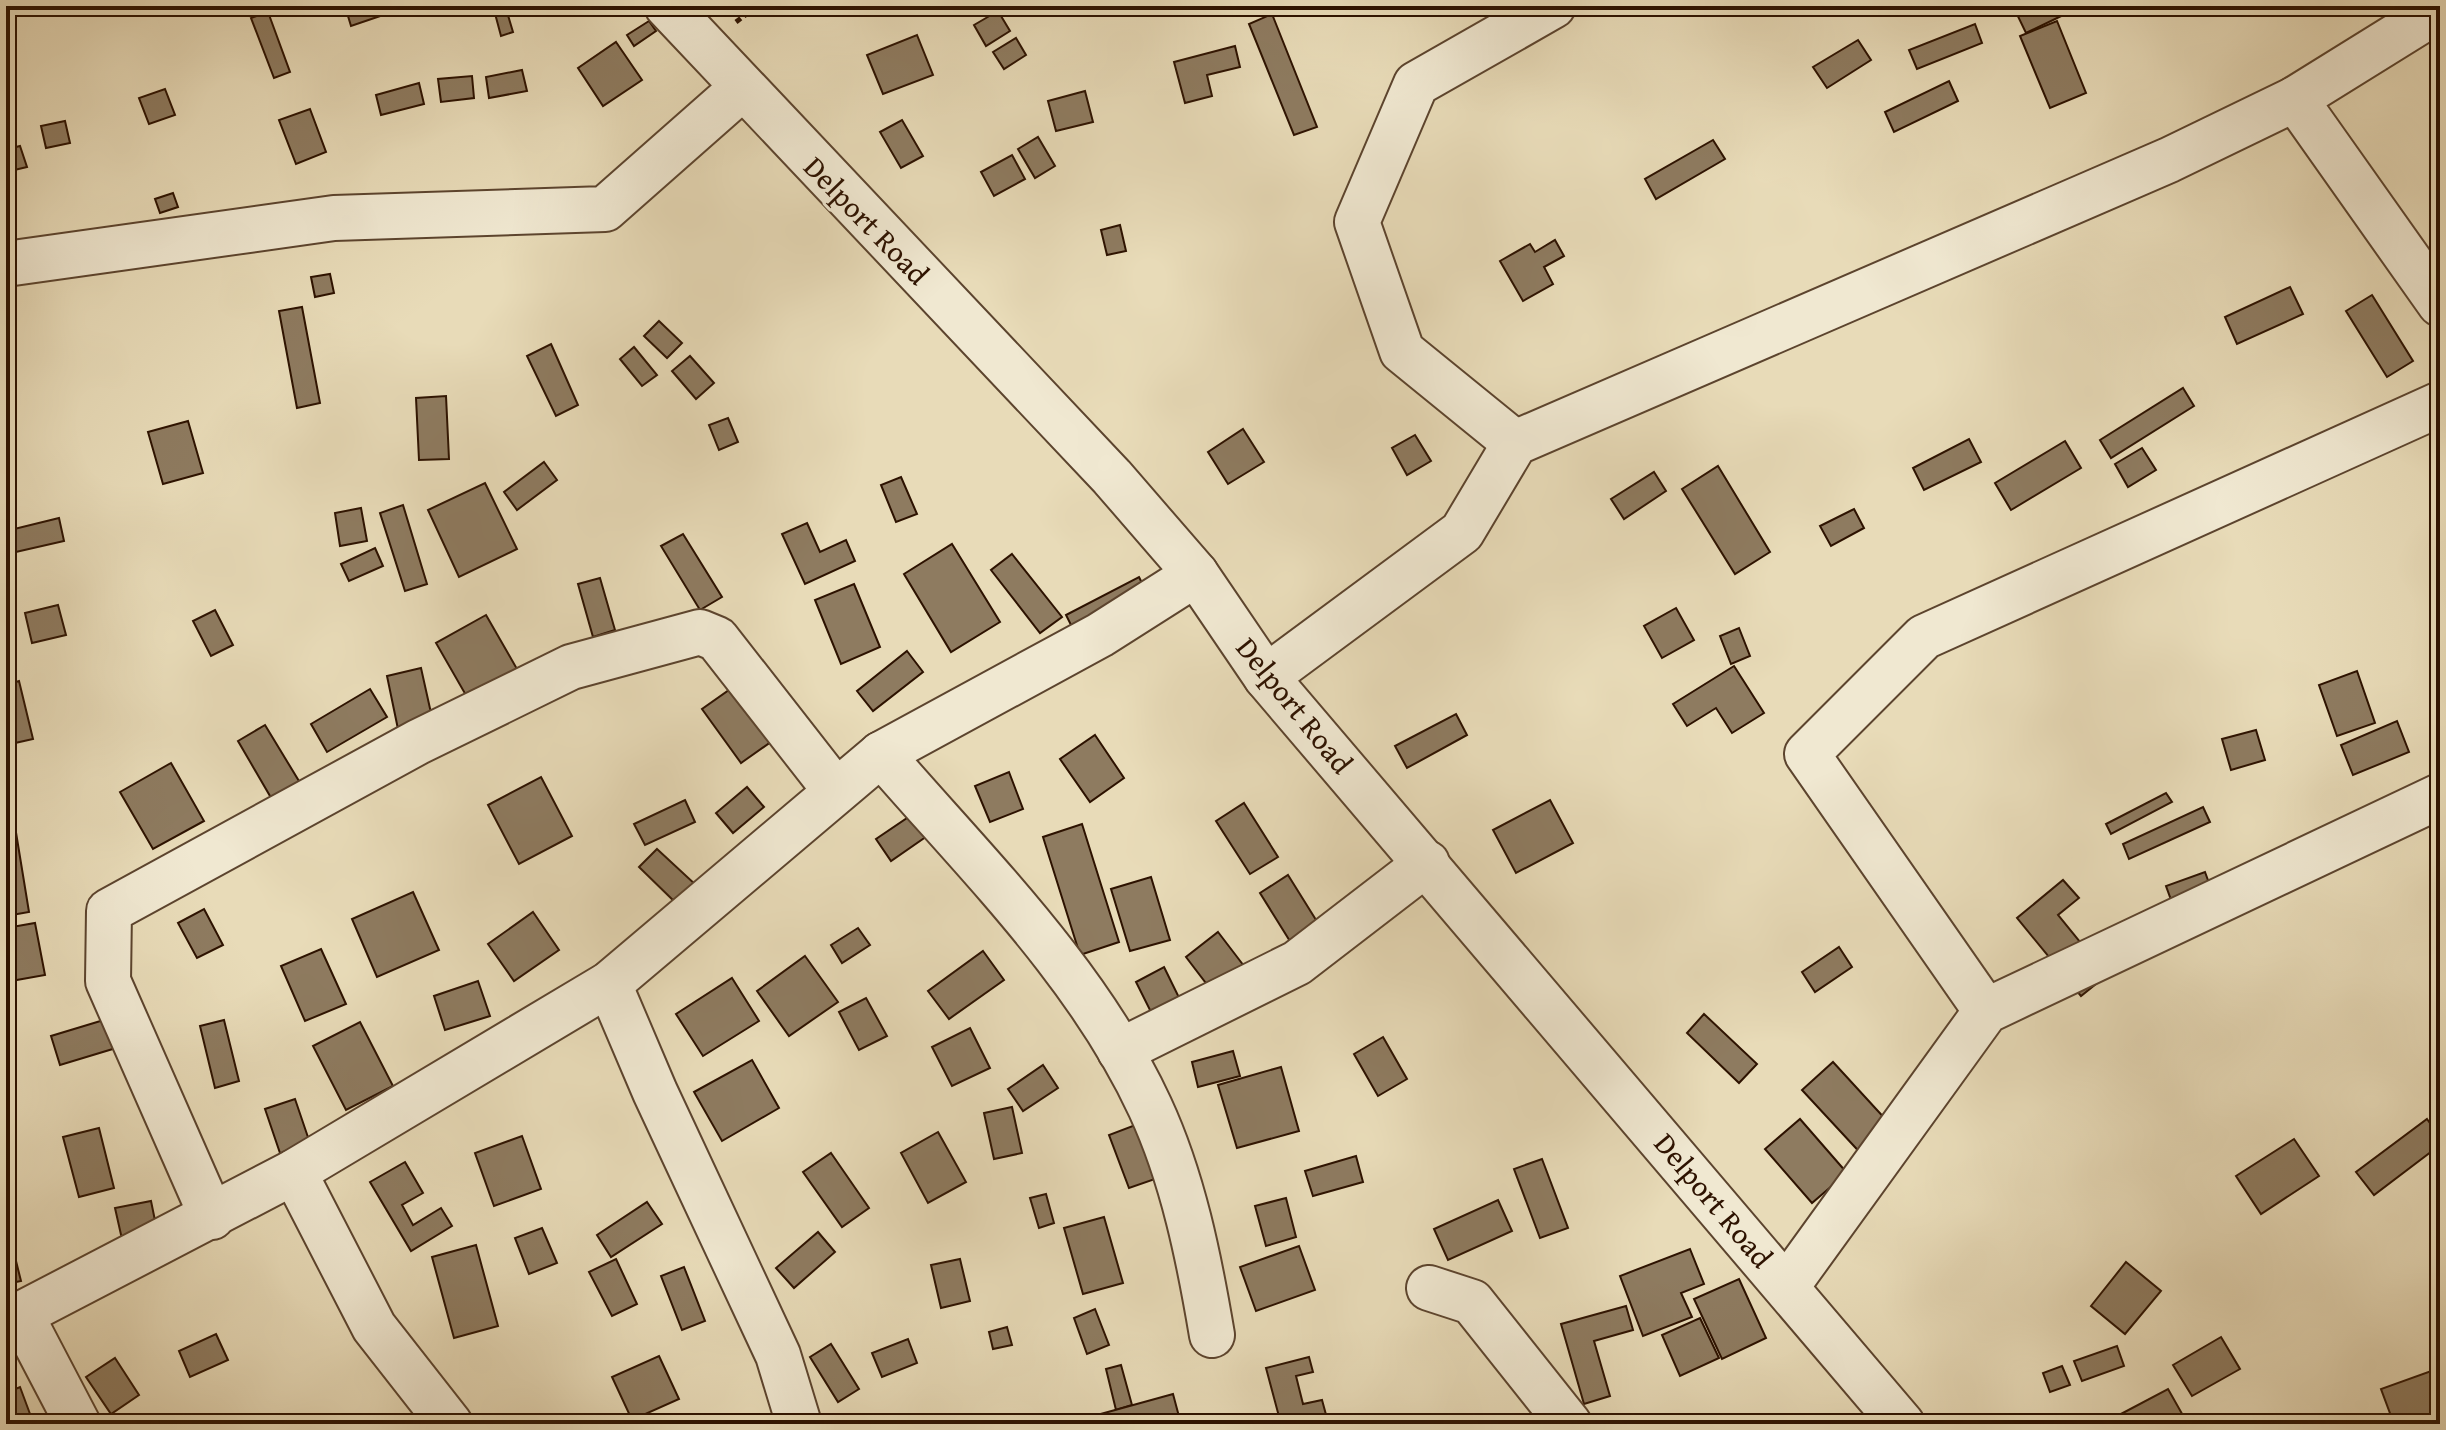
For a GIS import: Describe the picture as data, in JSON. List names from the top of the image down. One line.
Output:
{"streets":{"street":["Delport Road"]}}
